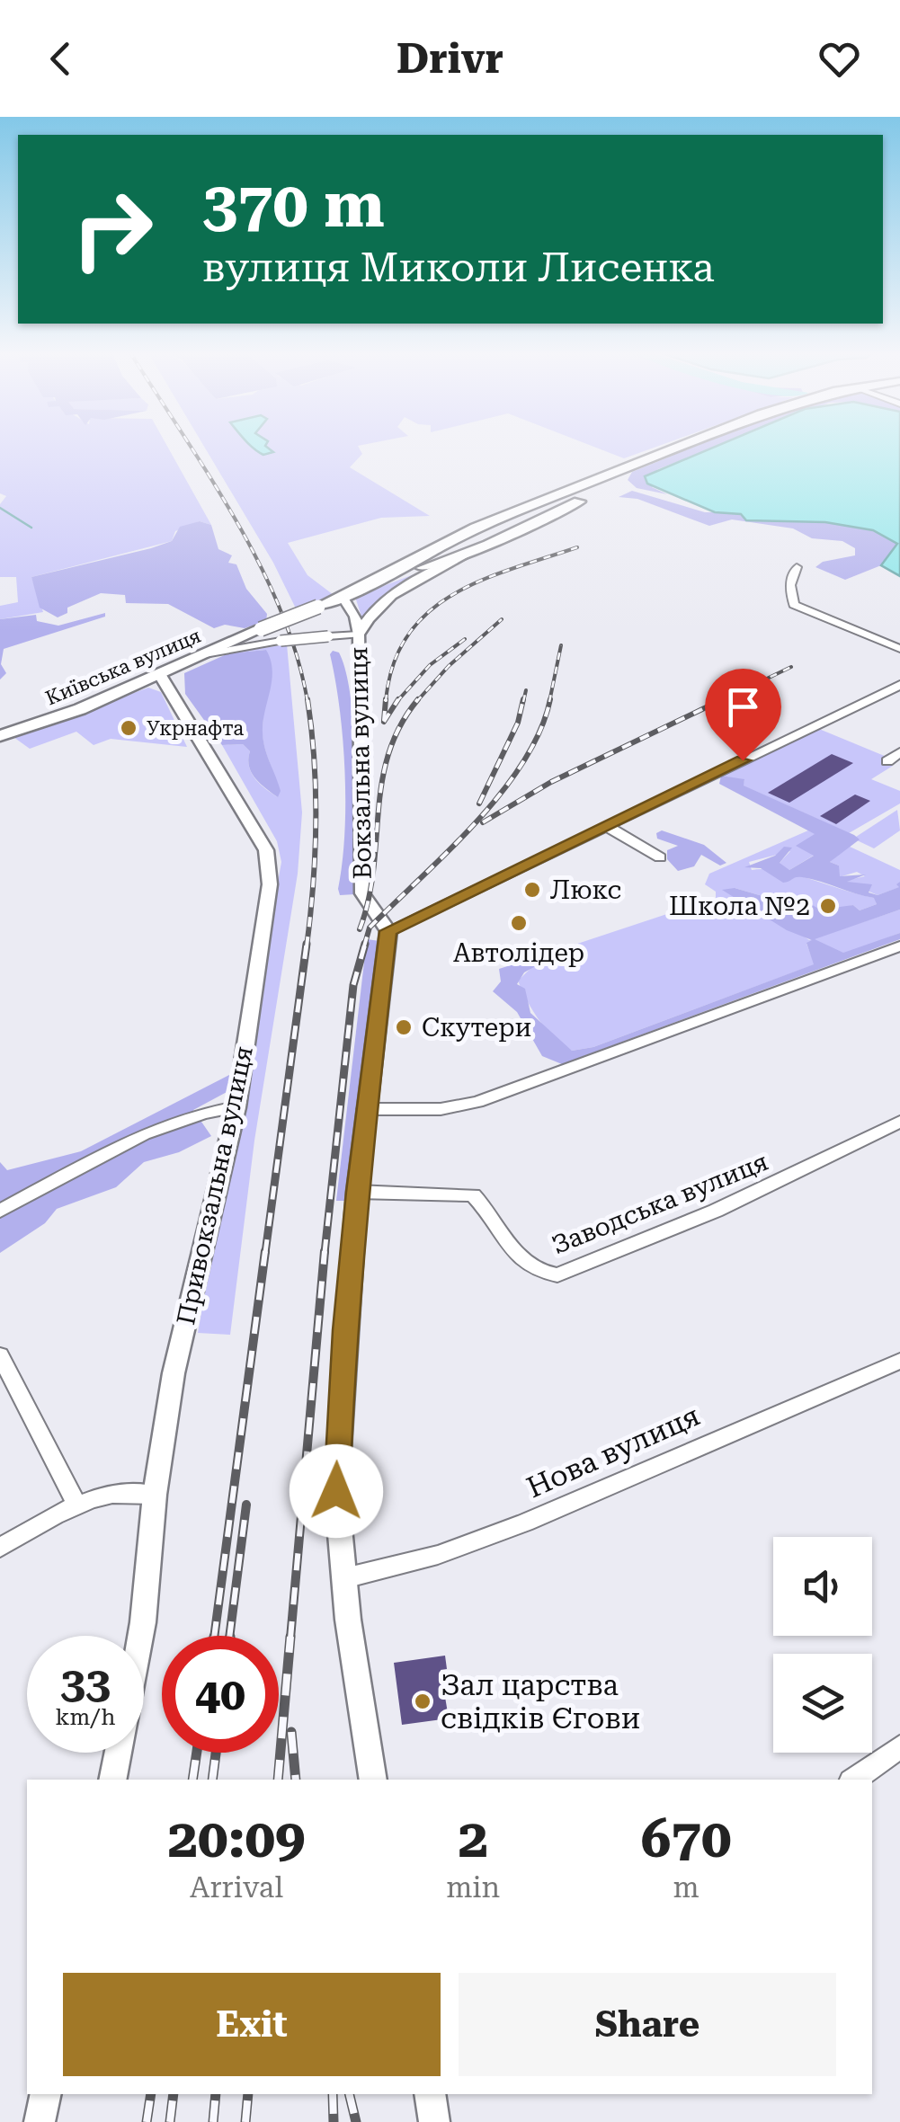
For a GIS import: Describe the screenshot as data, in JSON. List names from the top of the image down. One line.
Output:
{"streets":{"main road":["Київська вулиця"],"street":["Вокзальна вулиця","Привокзальна вулиця","Заводська вулиця","Нова вулиця"]},"crossings":[["Київська вулиця","Вокзальна вулиця"],["Київська вулиця","Привокзальна вулиця"]],"places":["Укрнафта","Люкс","Школа №2","Автолідер","Скутери","Зал царства свідків Єгови"],"page":{"header":"Drivr","turn":["370 m","вулиця Миколи Лисенка"],"speed":"33 km/h","limit":"40","eta":["20:09","Arrival","2","min","670","m"],"buttons":["Exit","Share"]}}
